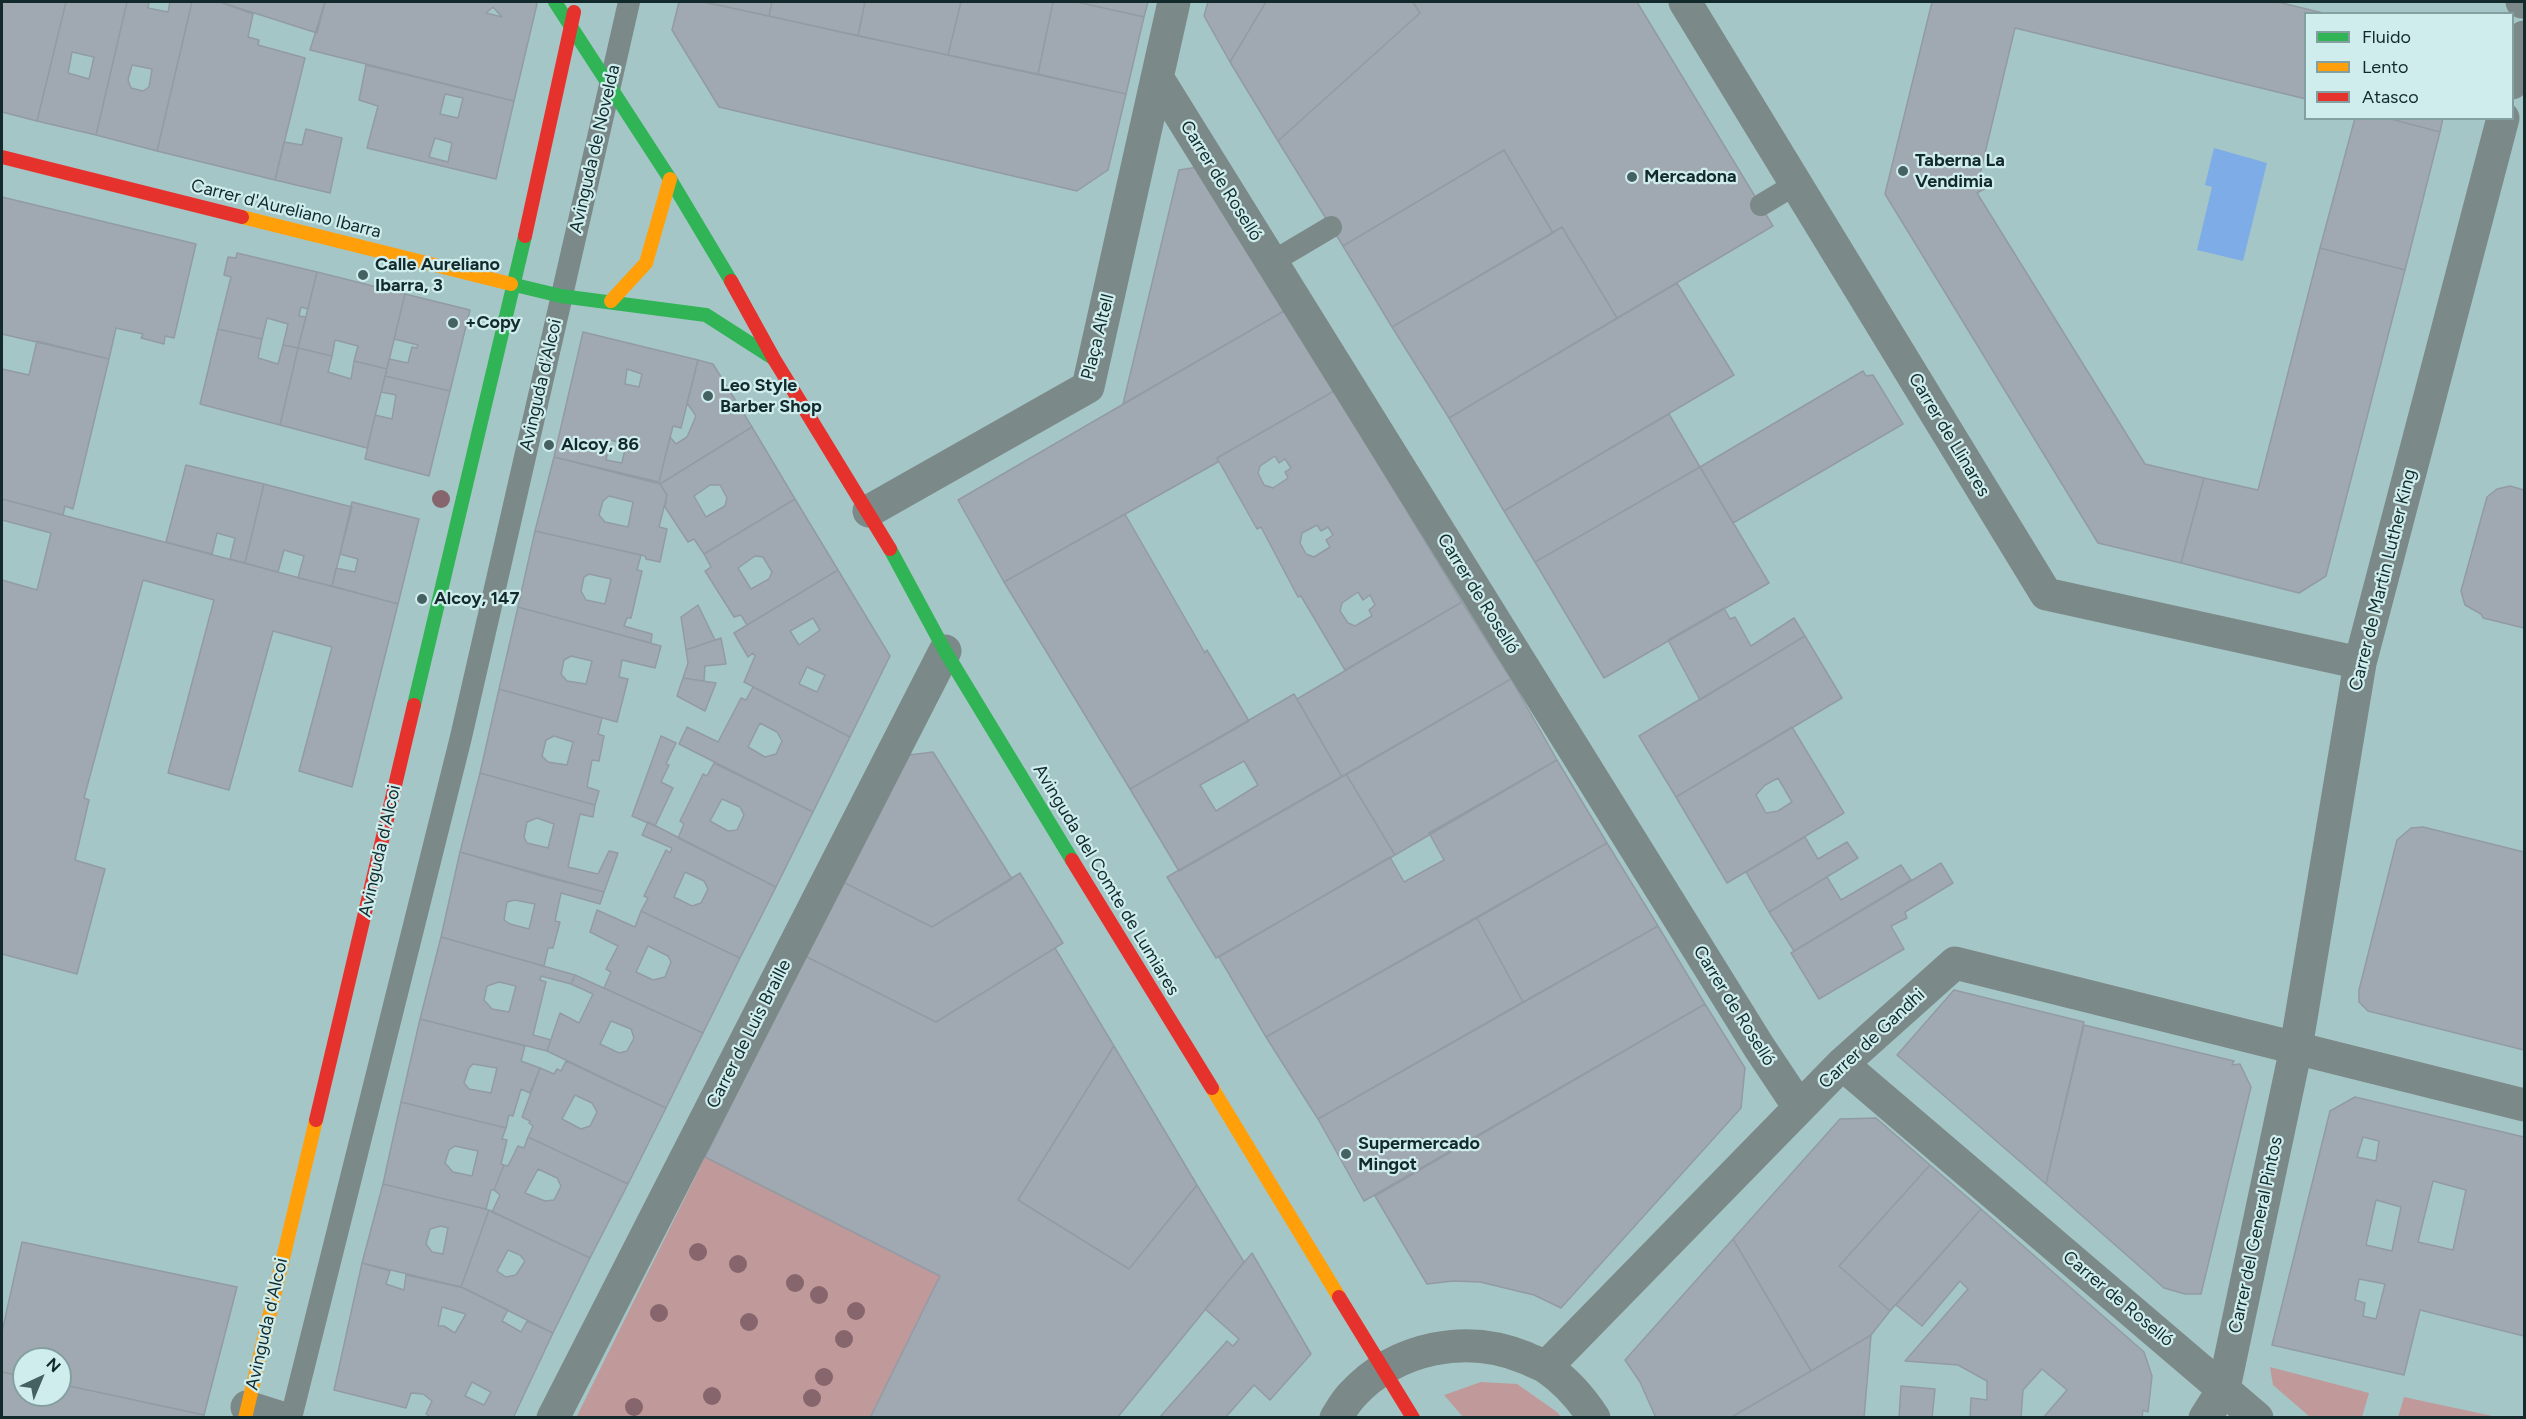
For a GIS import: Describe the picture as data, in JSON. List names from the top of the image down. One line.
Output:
{"streets":{"street":["Carrer de Roselló","Carrer d'Aureliano Ibarra","Plaça Altell","Avinguda d'Alcoi","Carrer de Llinares","Carrer de Martin Luther King","Avinguda del Comte de Lumiares","Carrer de Luis Braille","Carrer de Gandhi","Carrer del General Pintos"],"lane":["Avinguda de Novelda"]},"crossings":[["Avinguda de Novelda","Carrer d'Aureliano Ibarra"],["Avinguda de Novelda","Avinguda d'Alcoi"],["Avinguda de Novelda","Avinguda del Comte de Lumiares"],["Carrer de Roselló","Plaça Altell"],["Carrer de Roselló","Carrer de Gandhi"],["Carrer de Roselló","Carrer del General Pintos"],["Carrer d'Aureliano Ibarra","Avinguda d'Alcoi"],["Carrer d'Aureliano Ibarra","Avinguda del Comte de Lumiares"],["Plaça Altell","Avinguda del Comte de Lumiares"],["Avinguda d'Alcoi","Avinguda del Comte de Lumiares"],["Carrer de Llinares","Carrer de Martin Luther King"],["Carrer de Martin Luther King","Carrer de Gandhi"],["Carrer de Martin Luther King","Carrer del General Pintos"],["Avinguda del Comte de Lumiares","Carrer de Luis Braille"],["Carrer de Gandhi","Carrer del General Pintos"]],"places":["Taberna La Vendimia","Mercadona","Calle Aureliano Ibarra, 3","+Copy","Leo Style Barber Shop","Alcoy, 86","Alcoy, 147","Supermercado Mingot"],"legend":["Fluido","Lento","Atasco"],"north":"top right"}
